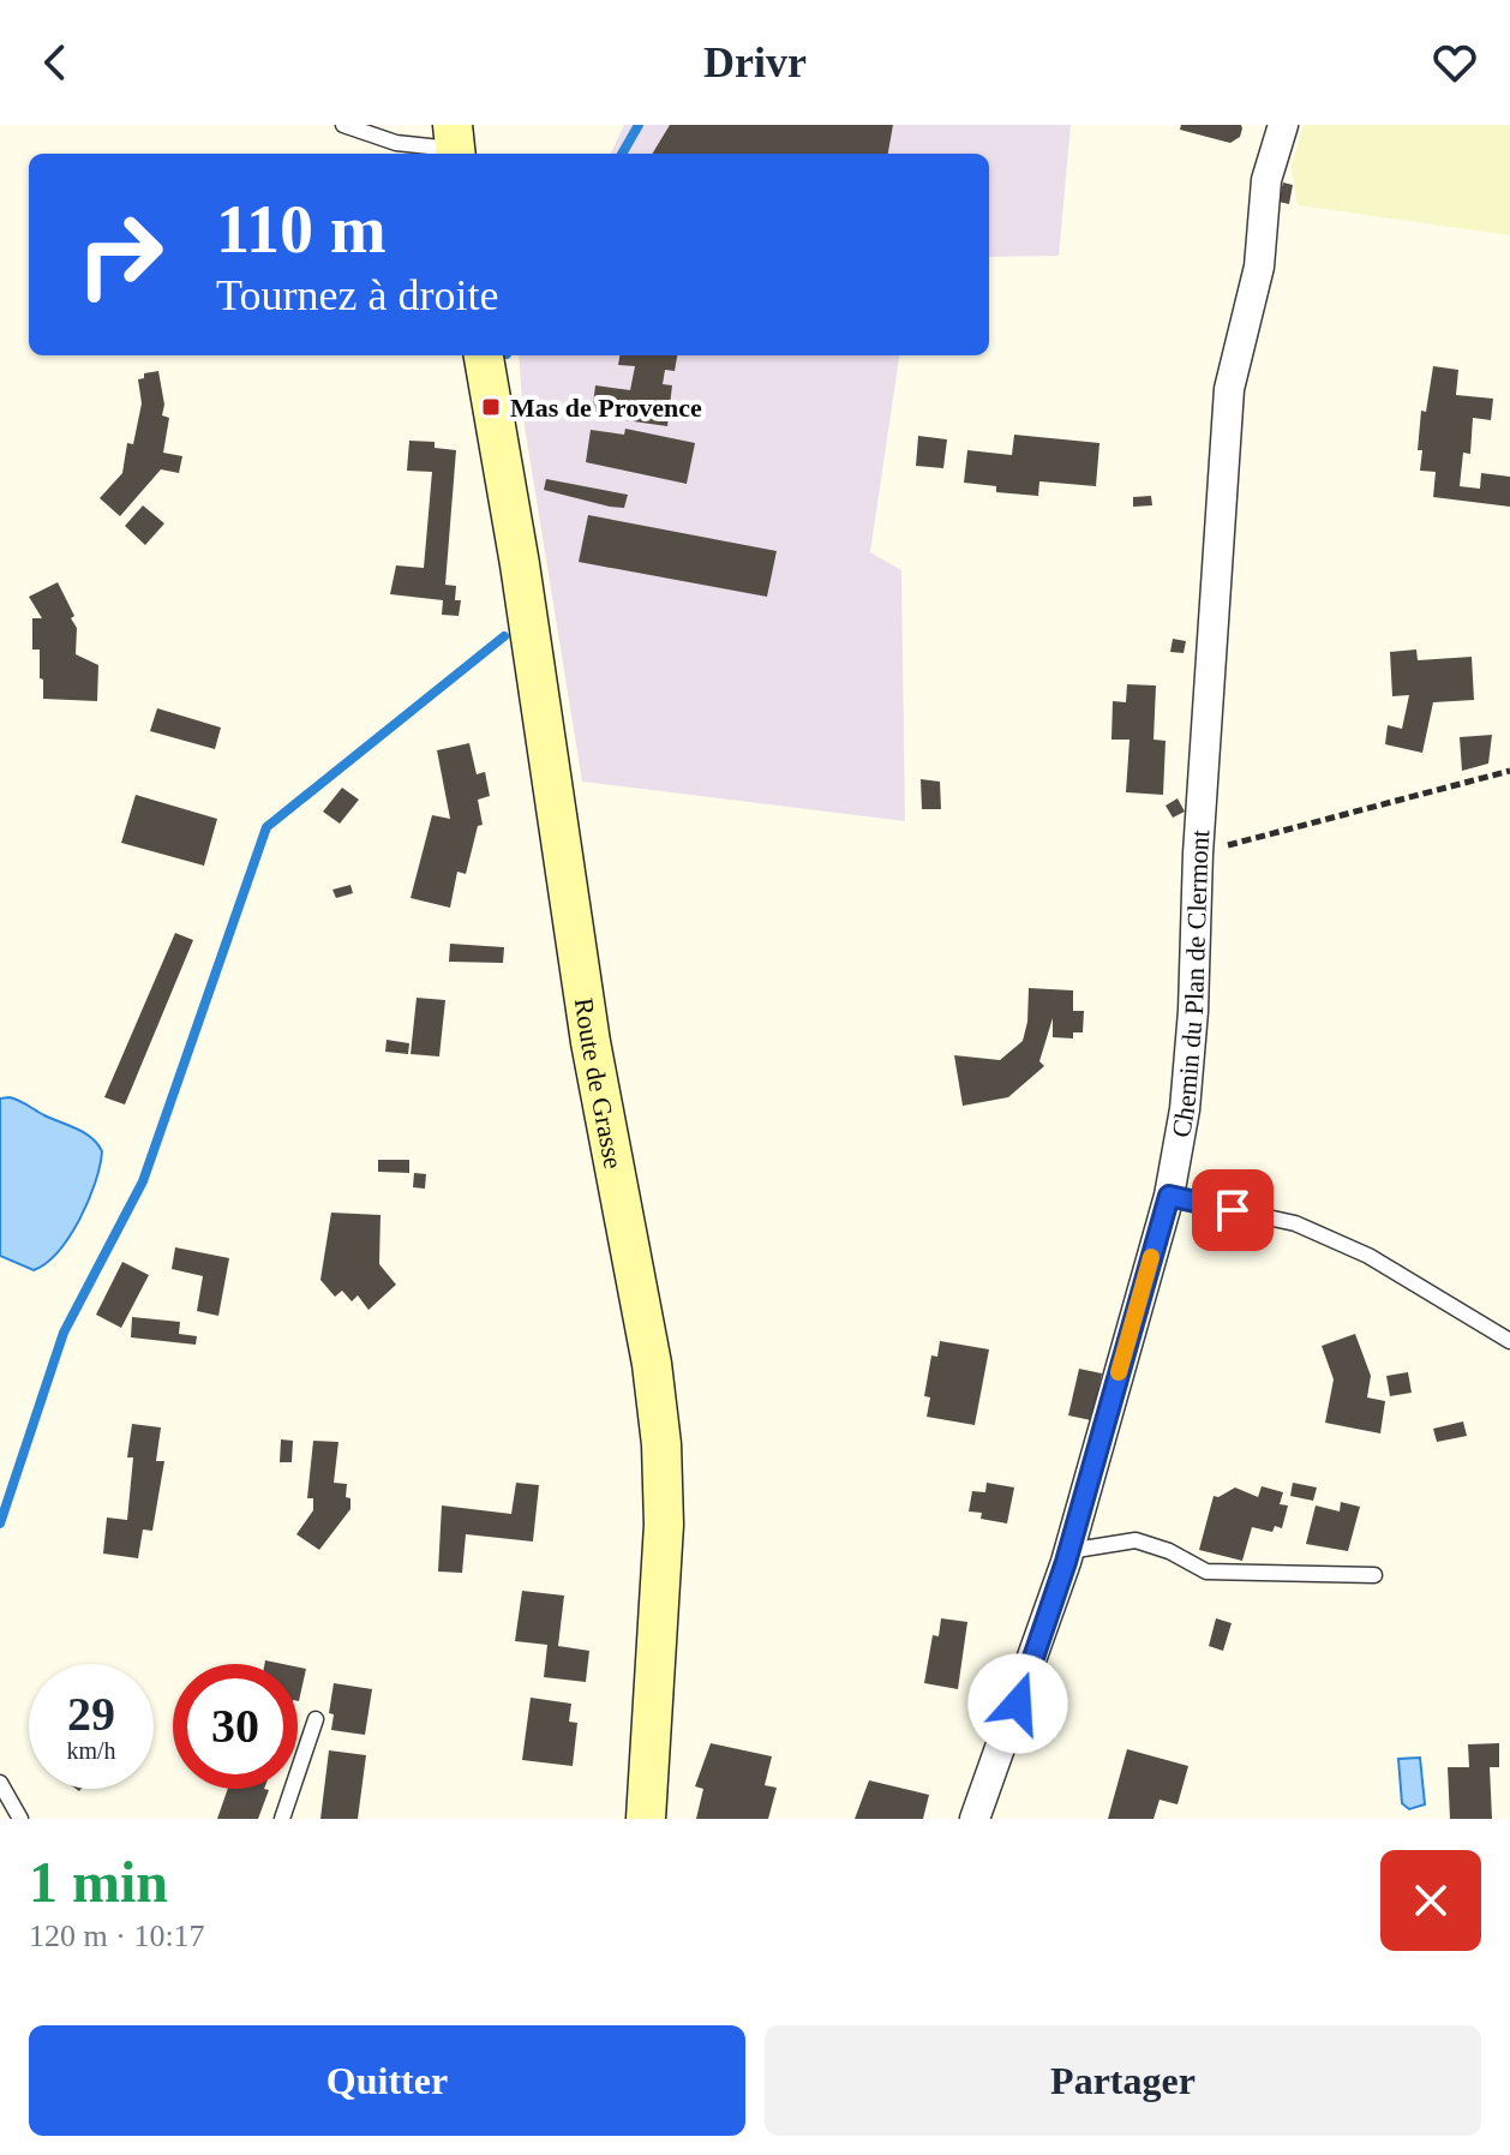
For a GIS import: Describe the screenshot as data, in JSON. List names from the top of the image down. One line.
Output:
{"streets":{"street":["Chemin du Plan de Clermont","Route de Grasse"]},"places":{"transit":["Mas de Provence"]},"page":{"header":"Drivr","turn":["110 m","Tournez à droite"],"speed":"29 km/h","limit":"30","heading":["1 min","120 m · 10:17"],"buttons":["Quitter","Partager"]}}
